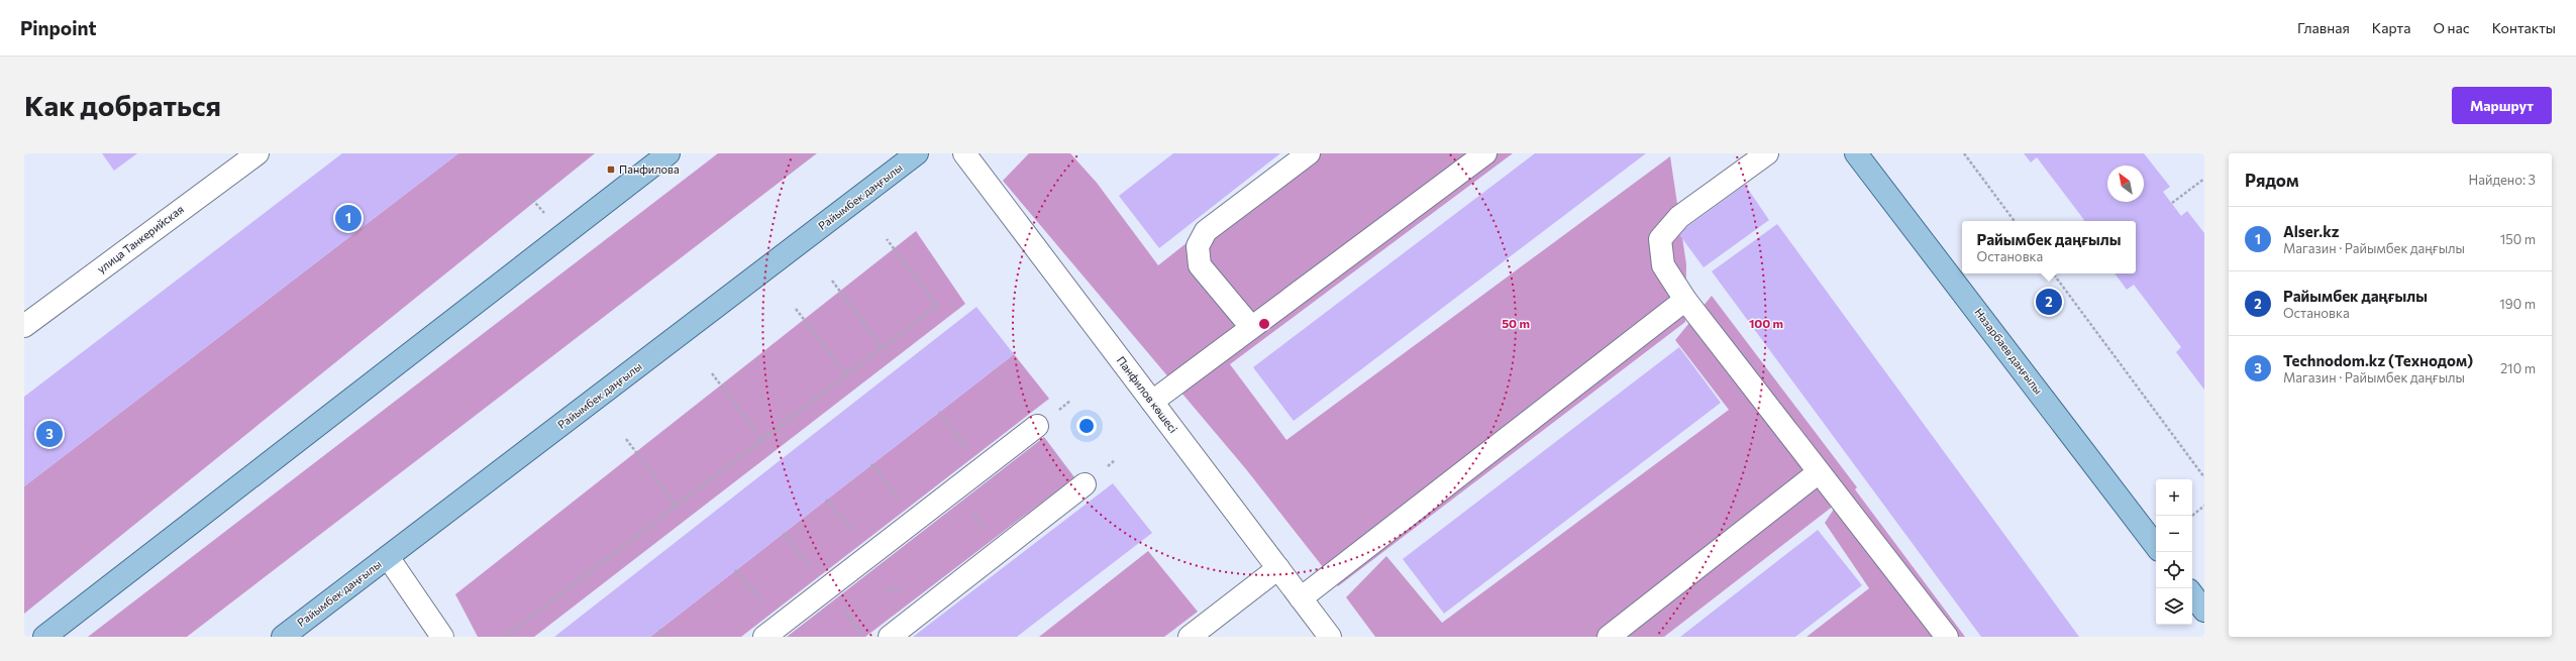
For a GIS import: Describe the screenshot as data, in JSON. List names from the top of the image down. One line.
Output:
{"streets":{"main road":["Райымбек даңғылы","Назарбаев даңғылы"],"street":["улица Танкерийская","Панфилов көшесі"]},"places":{"transit":["Панфилова"]},"north":"top left","page":{"header":"Pinpoint","nav":["Главная","Карта","О нас","Контакты"],"buttons":"Маршрут","title":"Как добраться","heading":["Рядом","Найдено: 3"],"pins":["1","2","3"],"list":[{"mark":"1","name":"Alser.kz","note":"Магазин · Райымбек даңғылы","value":"150 m"},{"mark":"2","name":"Райымбек даңғылы","note":"Остановка","value":"190 m"},{"mark":"3","name":"Technodom.kz (Технодом)","note":"Магазин · Райымбек даңғылы","value":"210 m"}],"popup":["Райымбек даңғылы","Остановка"],"map_buttons":["+","−"]},"rings":["50 m","100 m"]}
